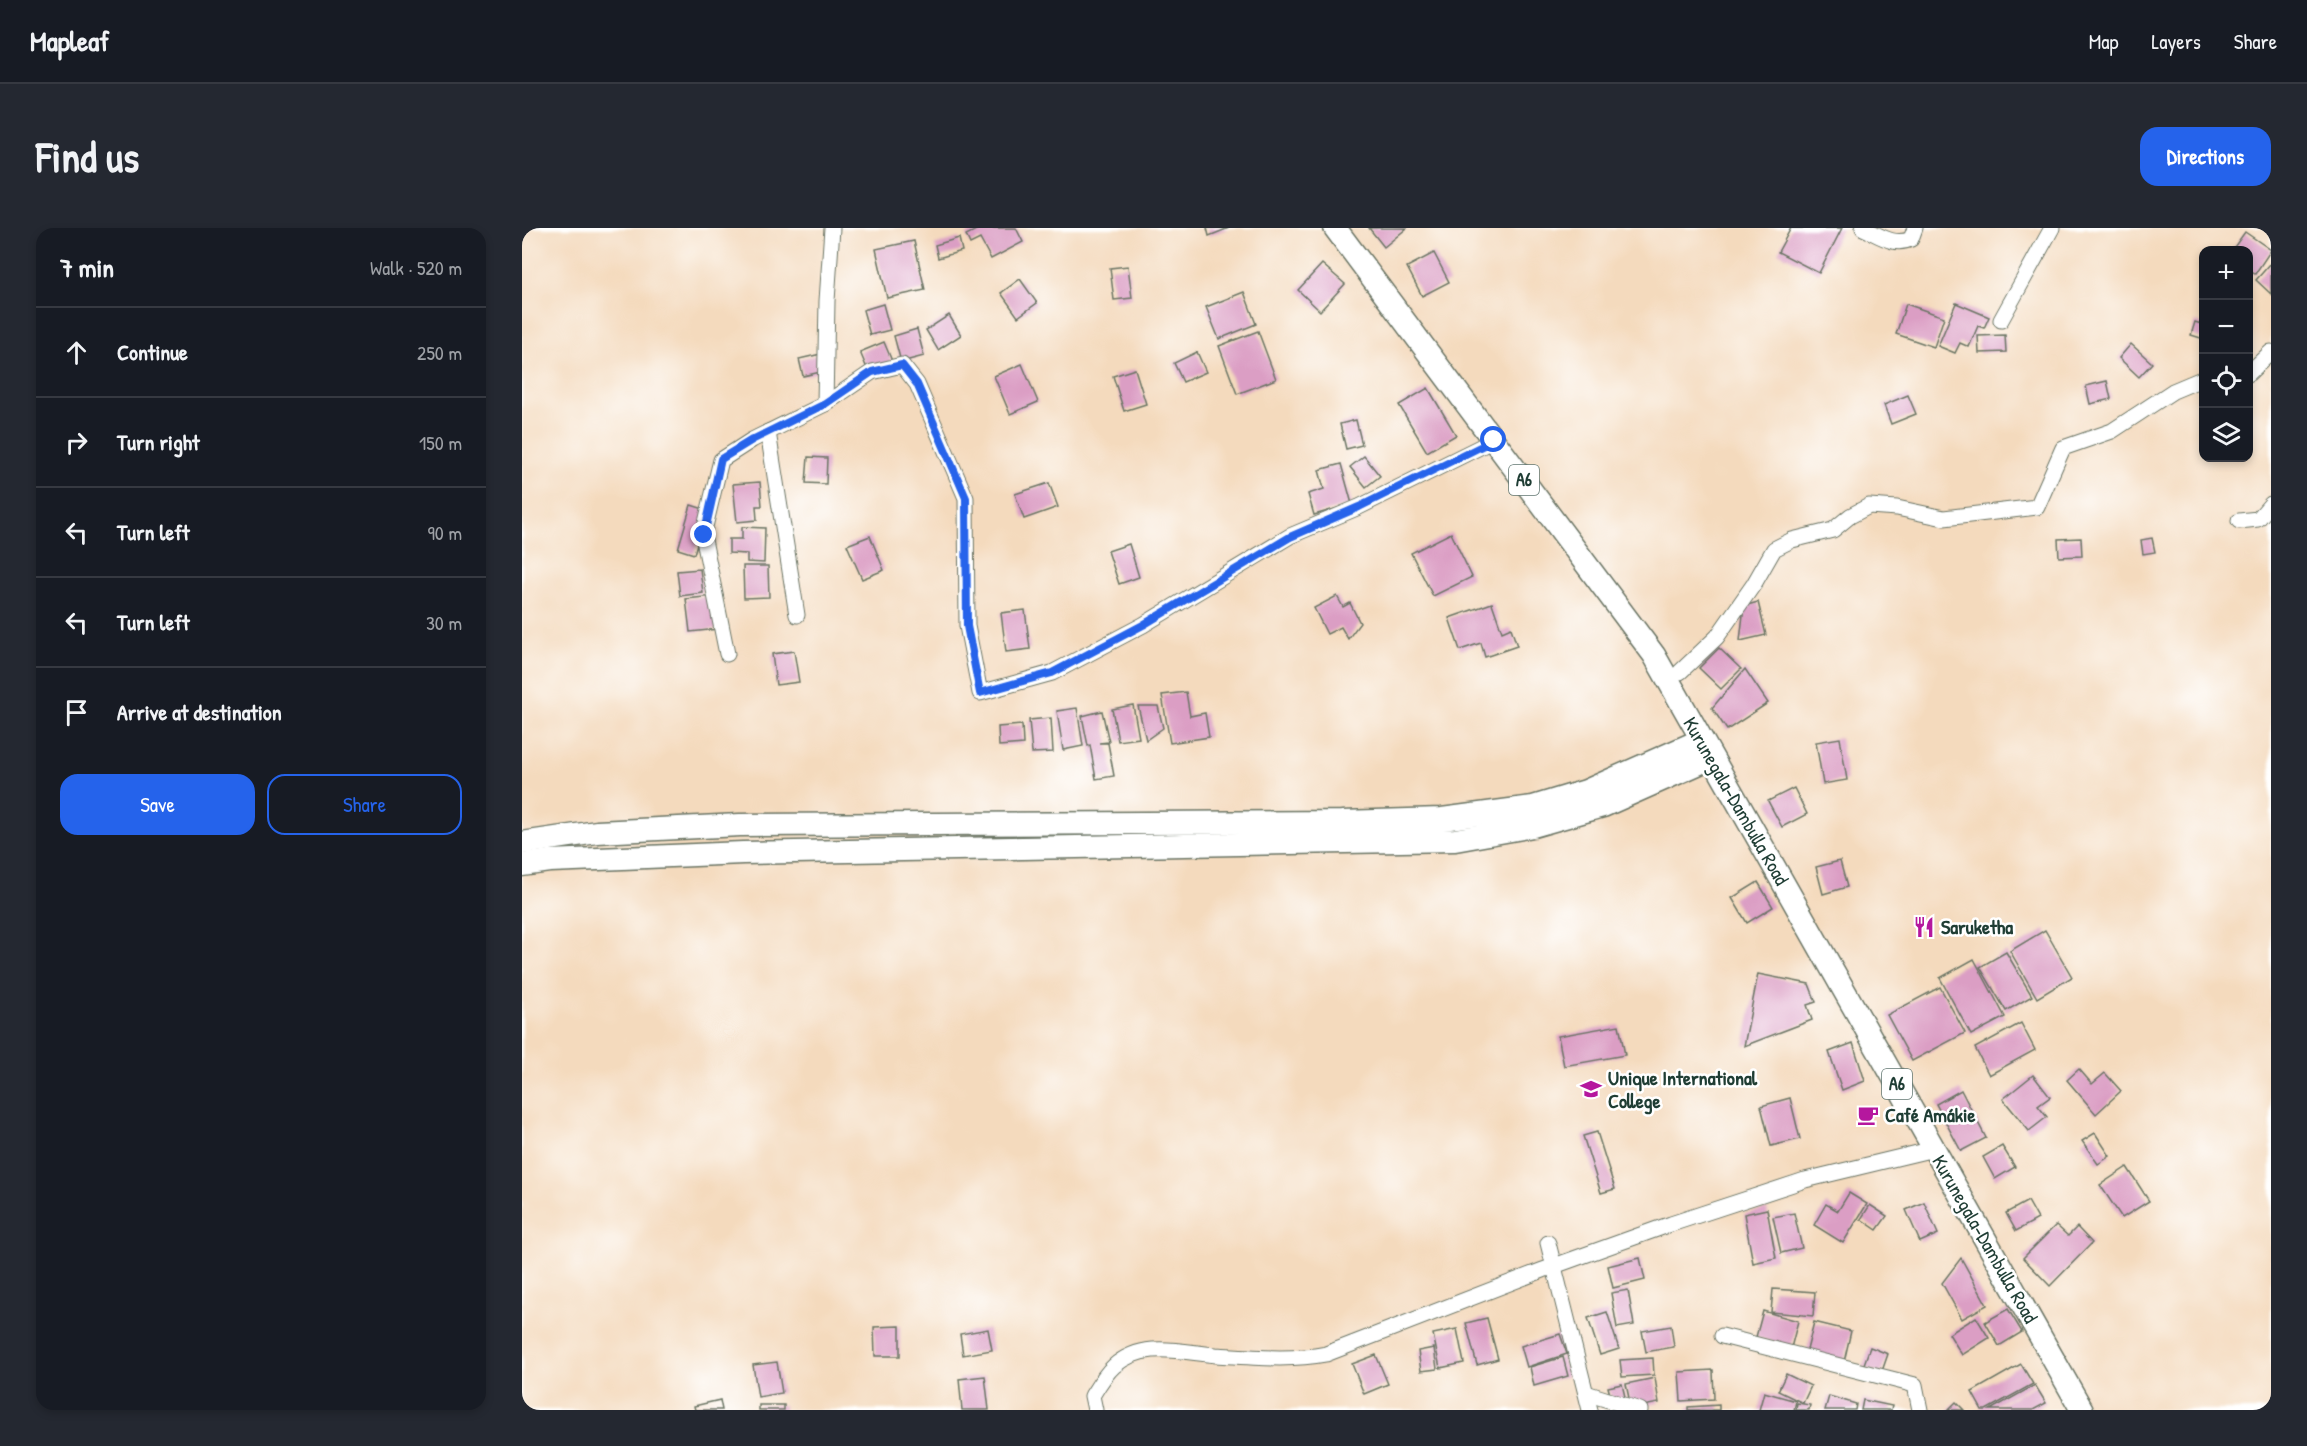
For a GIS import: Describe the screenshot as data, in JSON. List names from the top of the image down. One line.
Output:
{"streets":{"highway":["A6","Kurunegala-Dambulla Road"]},"places":{"restaurant":["Saruketha"],"school or university":["Unique International College"],"cafe":["Café Amákie"]},"page":{"header":"Mapleaf","nav":["Map","Layers","Share"],"buttons":["Directions",["Save","Share"]],"title":"Find us","heading":["7 min","Walk · 520 m"],"map_buttons":["+","−"],"list":[["Continue","250 m"],["Turn right","150 m"],["Turn left","90 m"],["Turn left","30 m"],"Arrive at destination"]}}
